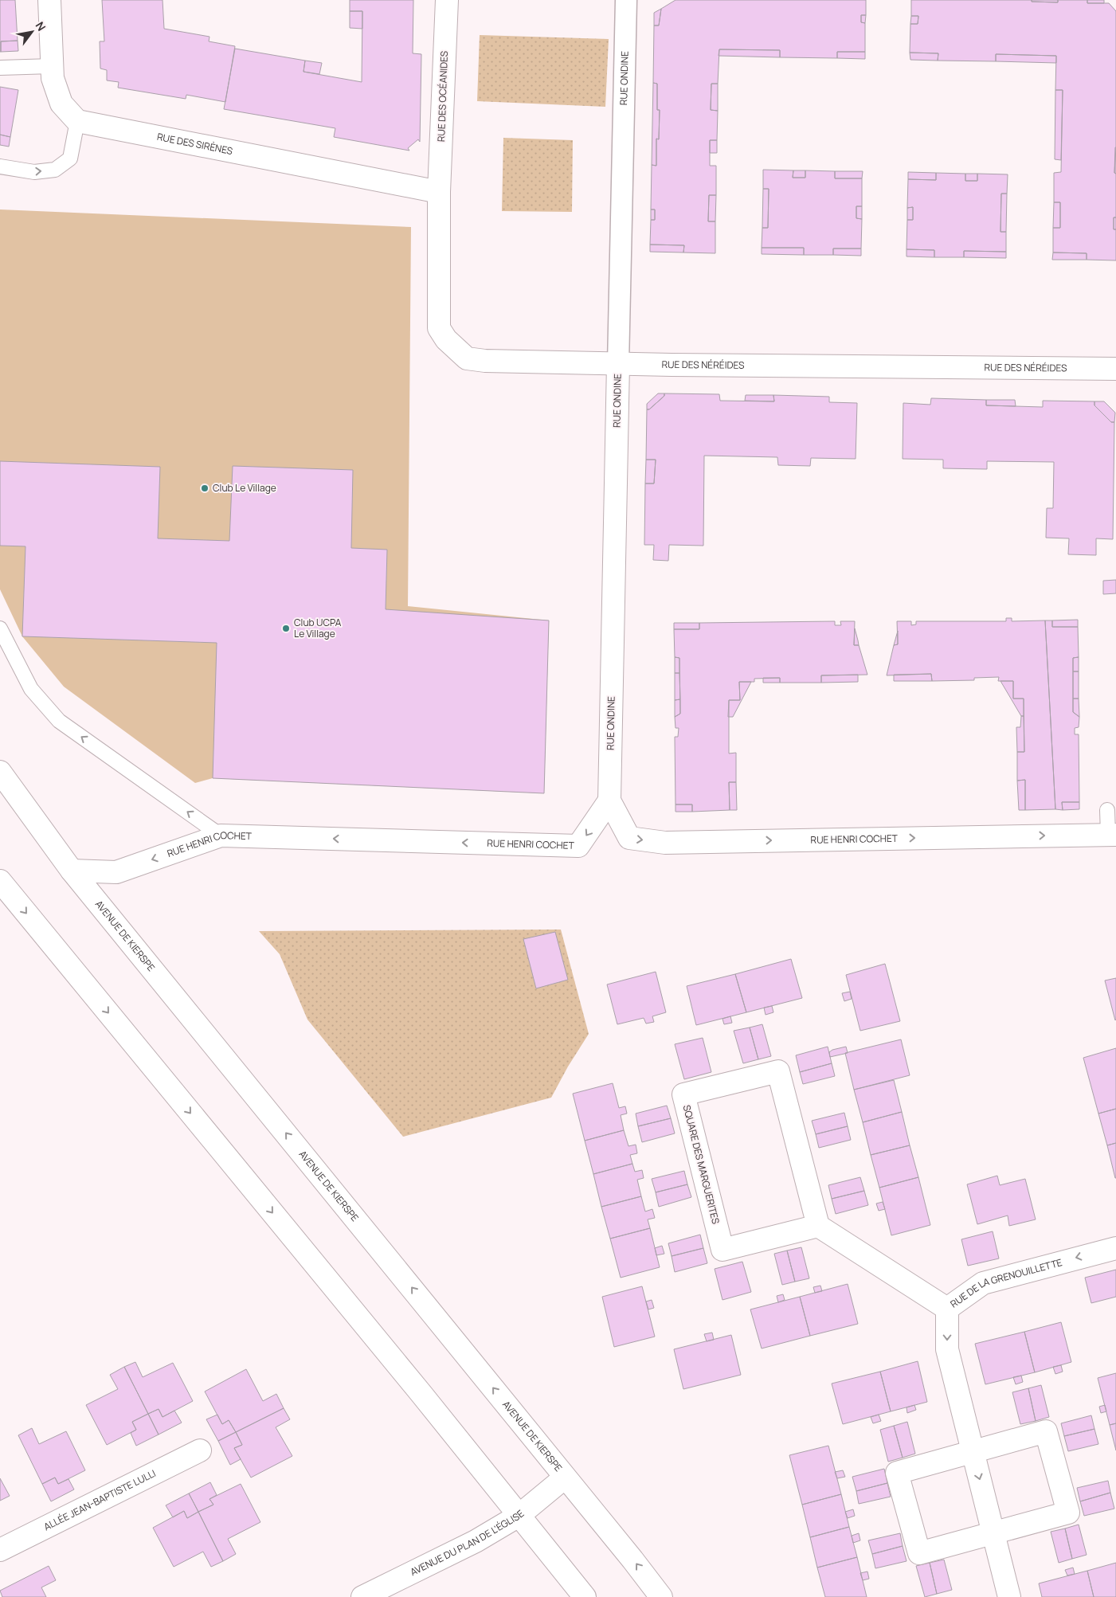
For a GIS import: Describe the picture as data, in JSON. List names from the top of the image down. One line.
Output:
{"streets":{"street":["RUE ONDINE","RUE DES OCÉANIDES","RUE DES SIRÈNES","RUE DES NÉRÉIDES","RUE HENRI COCHET","AVENUE DE KIERSPE","SQUARE DES MARGUERITES","RUE DE LA GRENOUILLETTE","ALLÉE JEAN-BAPTISTE LULLI","AVENUE DU PLAN DE L'ÉGLISE"]},"crossings":[["RUE ONDINE","RUE DES NÉRÉIDES"],["RUE ONDINE","RUE HENRI COCHET"],["RUE DES OCÉANIDES","RUE DES SIRÈNES"],["RUE DES OCÉANIDES","RUE DES NÉRÉIDES"],["RUE DES SIRÈNES","RUE DES NÉRÉIDES"],["RUE HENRI COCHET","AVENUE DE KIERSPE"],["AVENUE DE KIERSPE","AVENUE DU PLAN DE L'ÉGLISE"]],"places":["Club Le Village","Club UCPA Le Village"],"north":"top right"}
